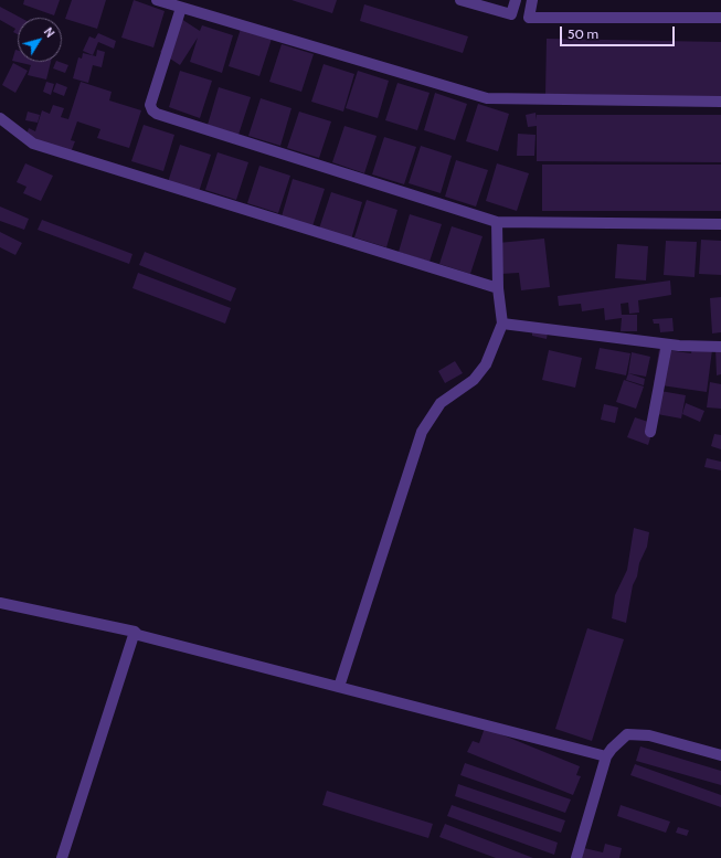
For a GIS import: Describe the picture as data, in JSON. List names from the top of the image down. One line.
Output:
{"scale_bar":"50 m","north":"top right"}
